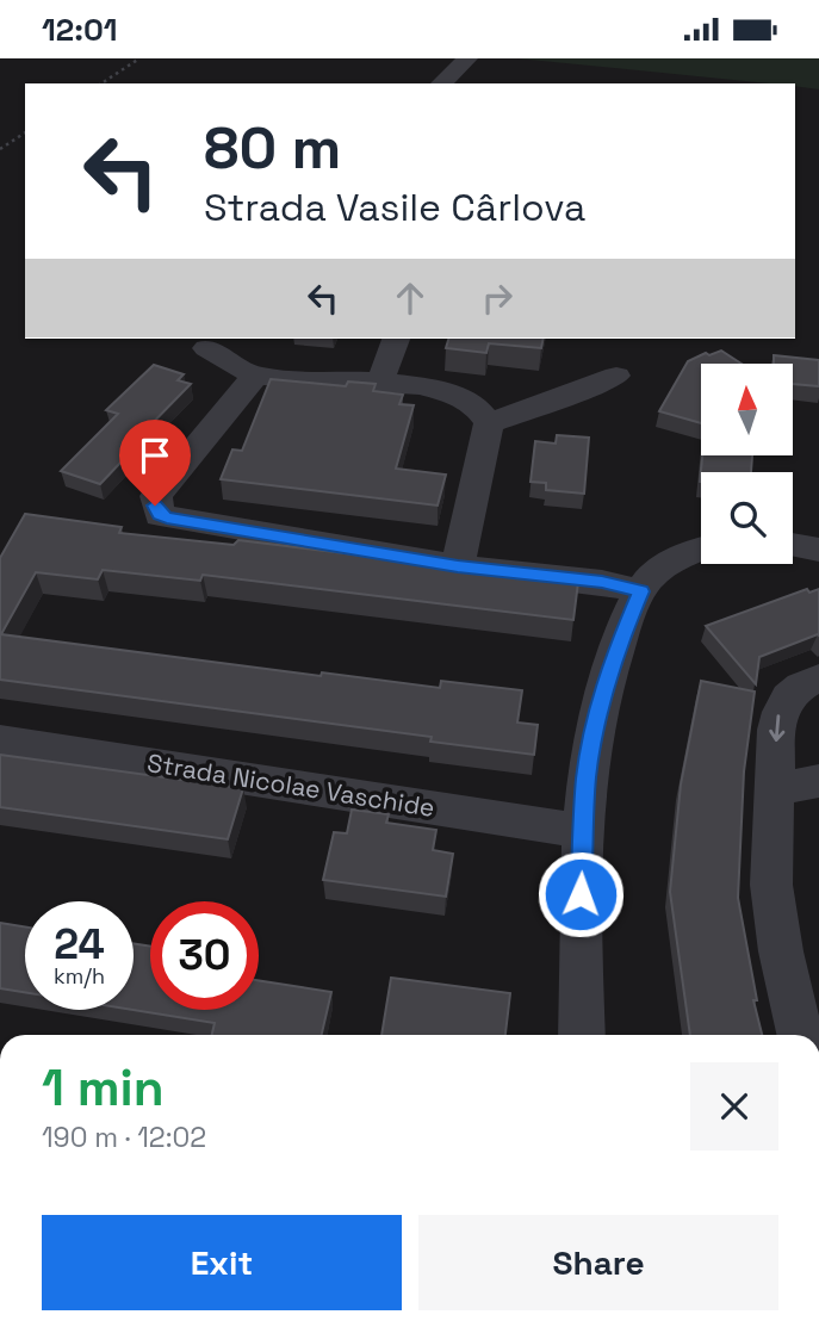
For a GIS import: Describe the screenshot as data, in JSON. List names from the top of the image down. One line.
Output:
{"streets":{"street":["Strada Nicolae Vaschide"]},"north":"top","page":{"status":"12:01","turn":["80 m","Strada Vasile Cârlova"],"speed":"24 km/h","limit":"30","heading":["1 min","190 m · 12:02"],"buttons":["Exit","Share"]}}
